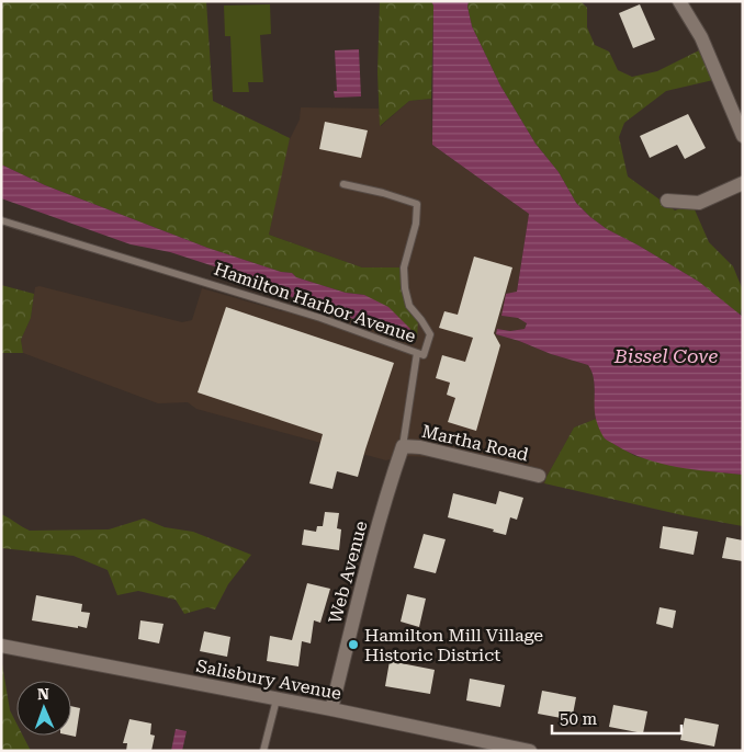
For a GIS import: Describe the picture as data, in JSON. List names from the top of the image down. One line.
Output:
{"streets":{"street":["Martha Road","Web Avenue","Salisbury Avenue"],"lane":["Hamilton Harbor Avenue"]},"crossings":[["Martha Road","Web Avenue"],["Web Avenue","Salisbury Avenue"]],"water":["Bissel Cove"],"places":["Hamilton Mill Village Historic District"],"scale_bar":"50 m","north":"top"}
